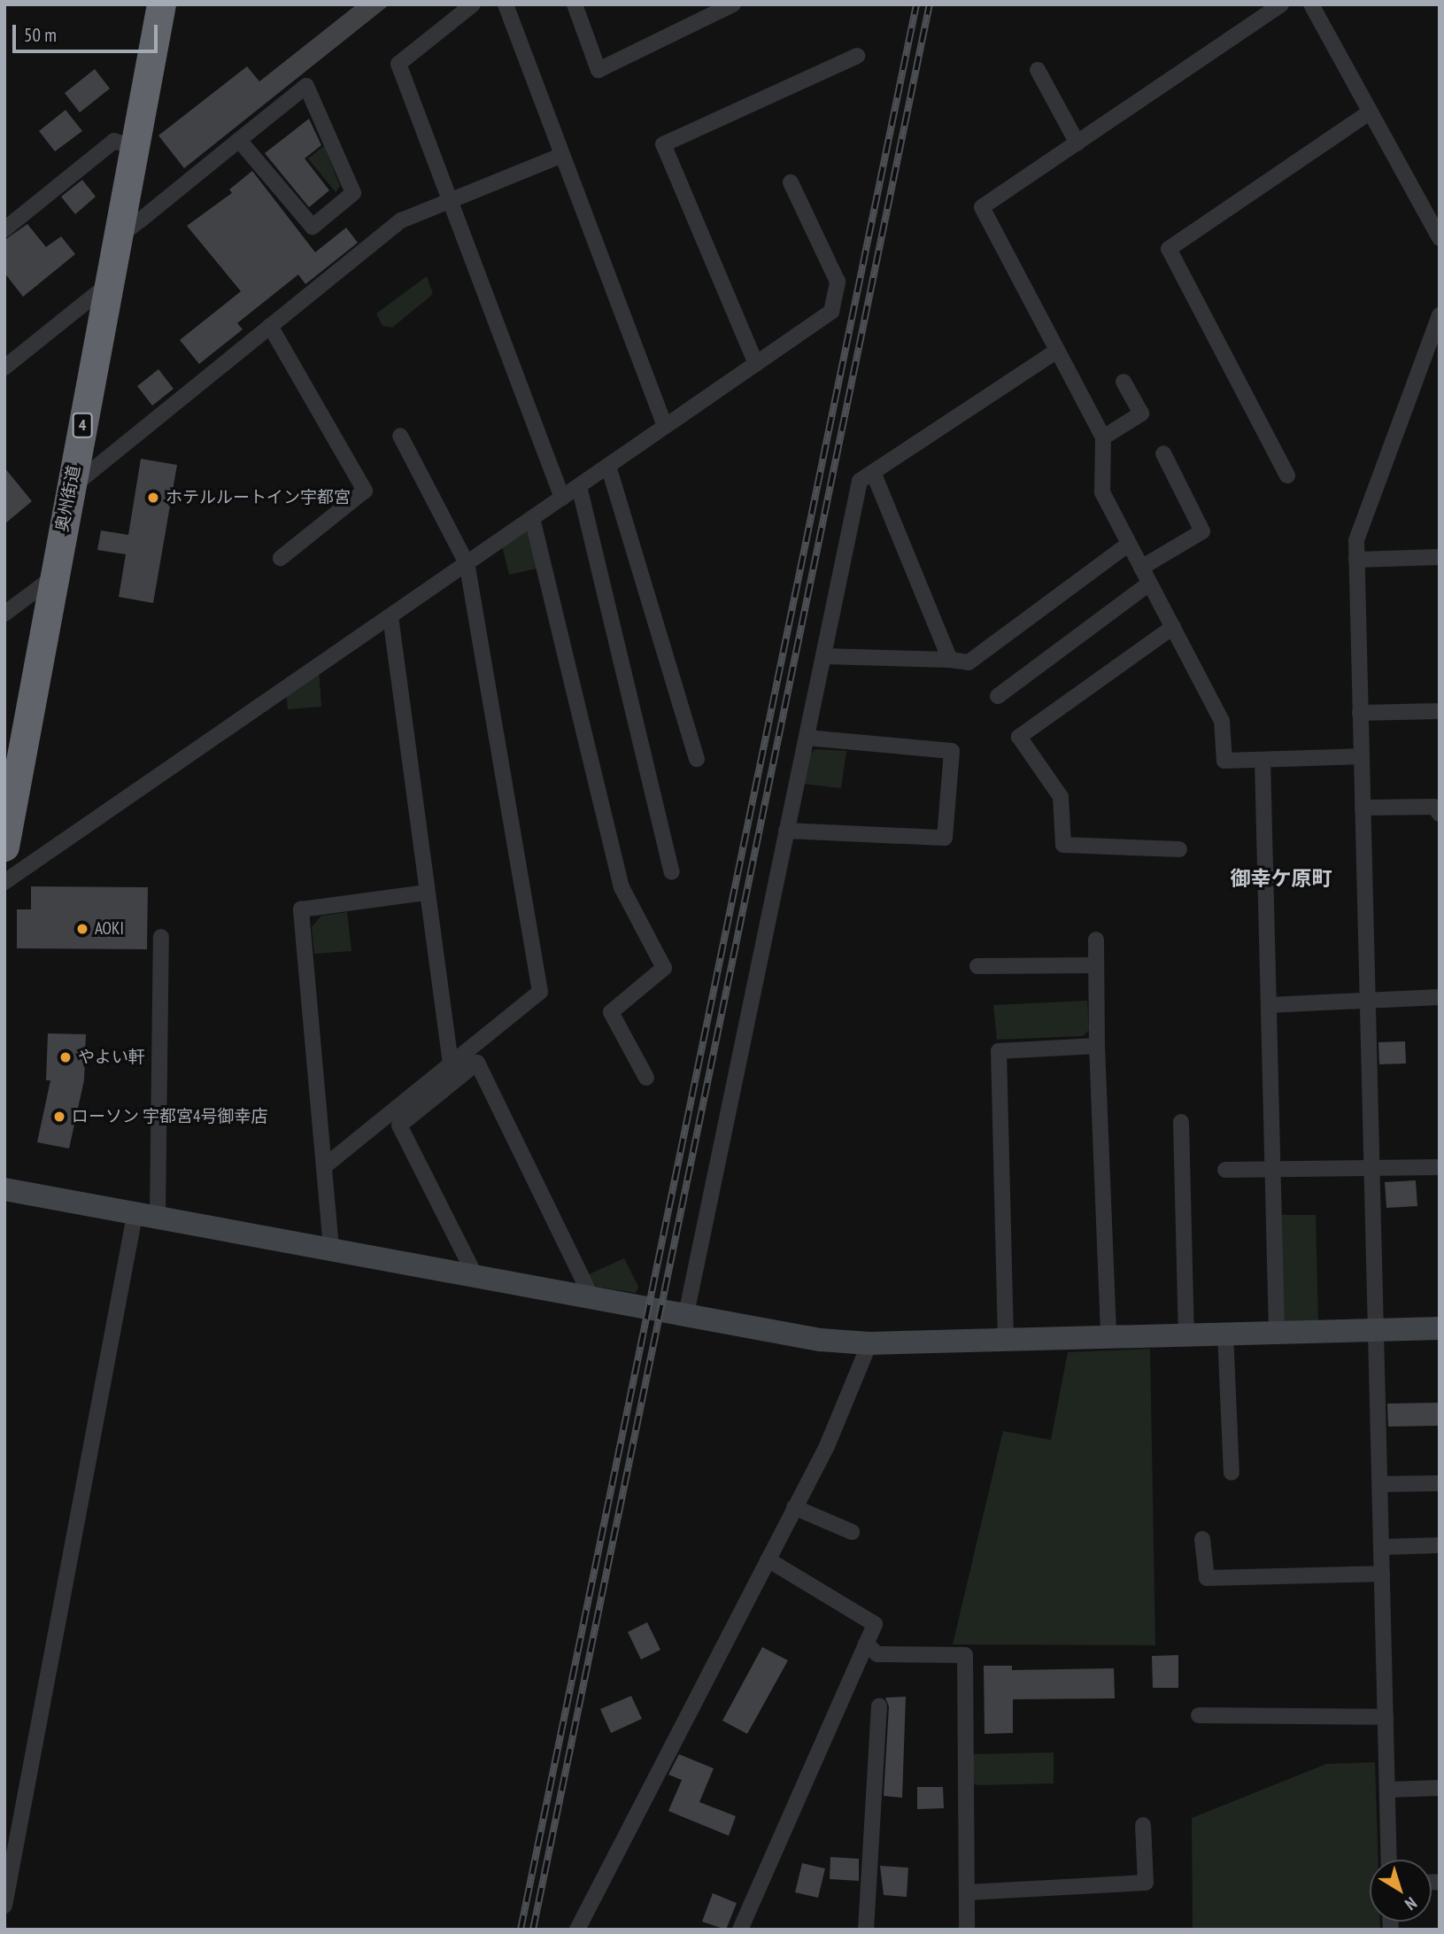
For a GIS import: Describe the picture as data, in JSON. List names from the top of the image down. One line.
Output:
{"streets":{"highway":["4","奥州街道"]},"districts":["御幸ケ原町"],"places":["ホテルルートイン宇都宮","AOKI","やよい軒","ローソン 宇都宮4号御幸店"],"scale_bar":"50 m","north":"bottom right"}
